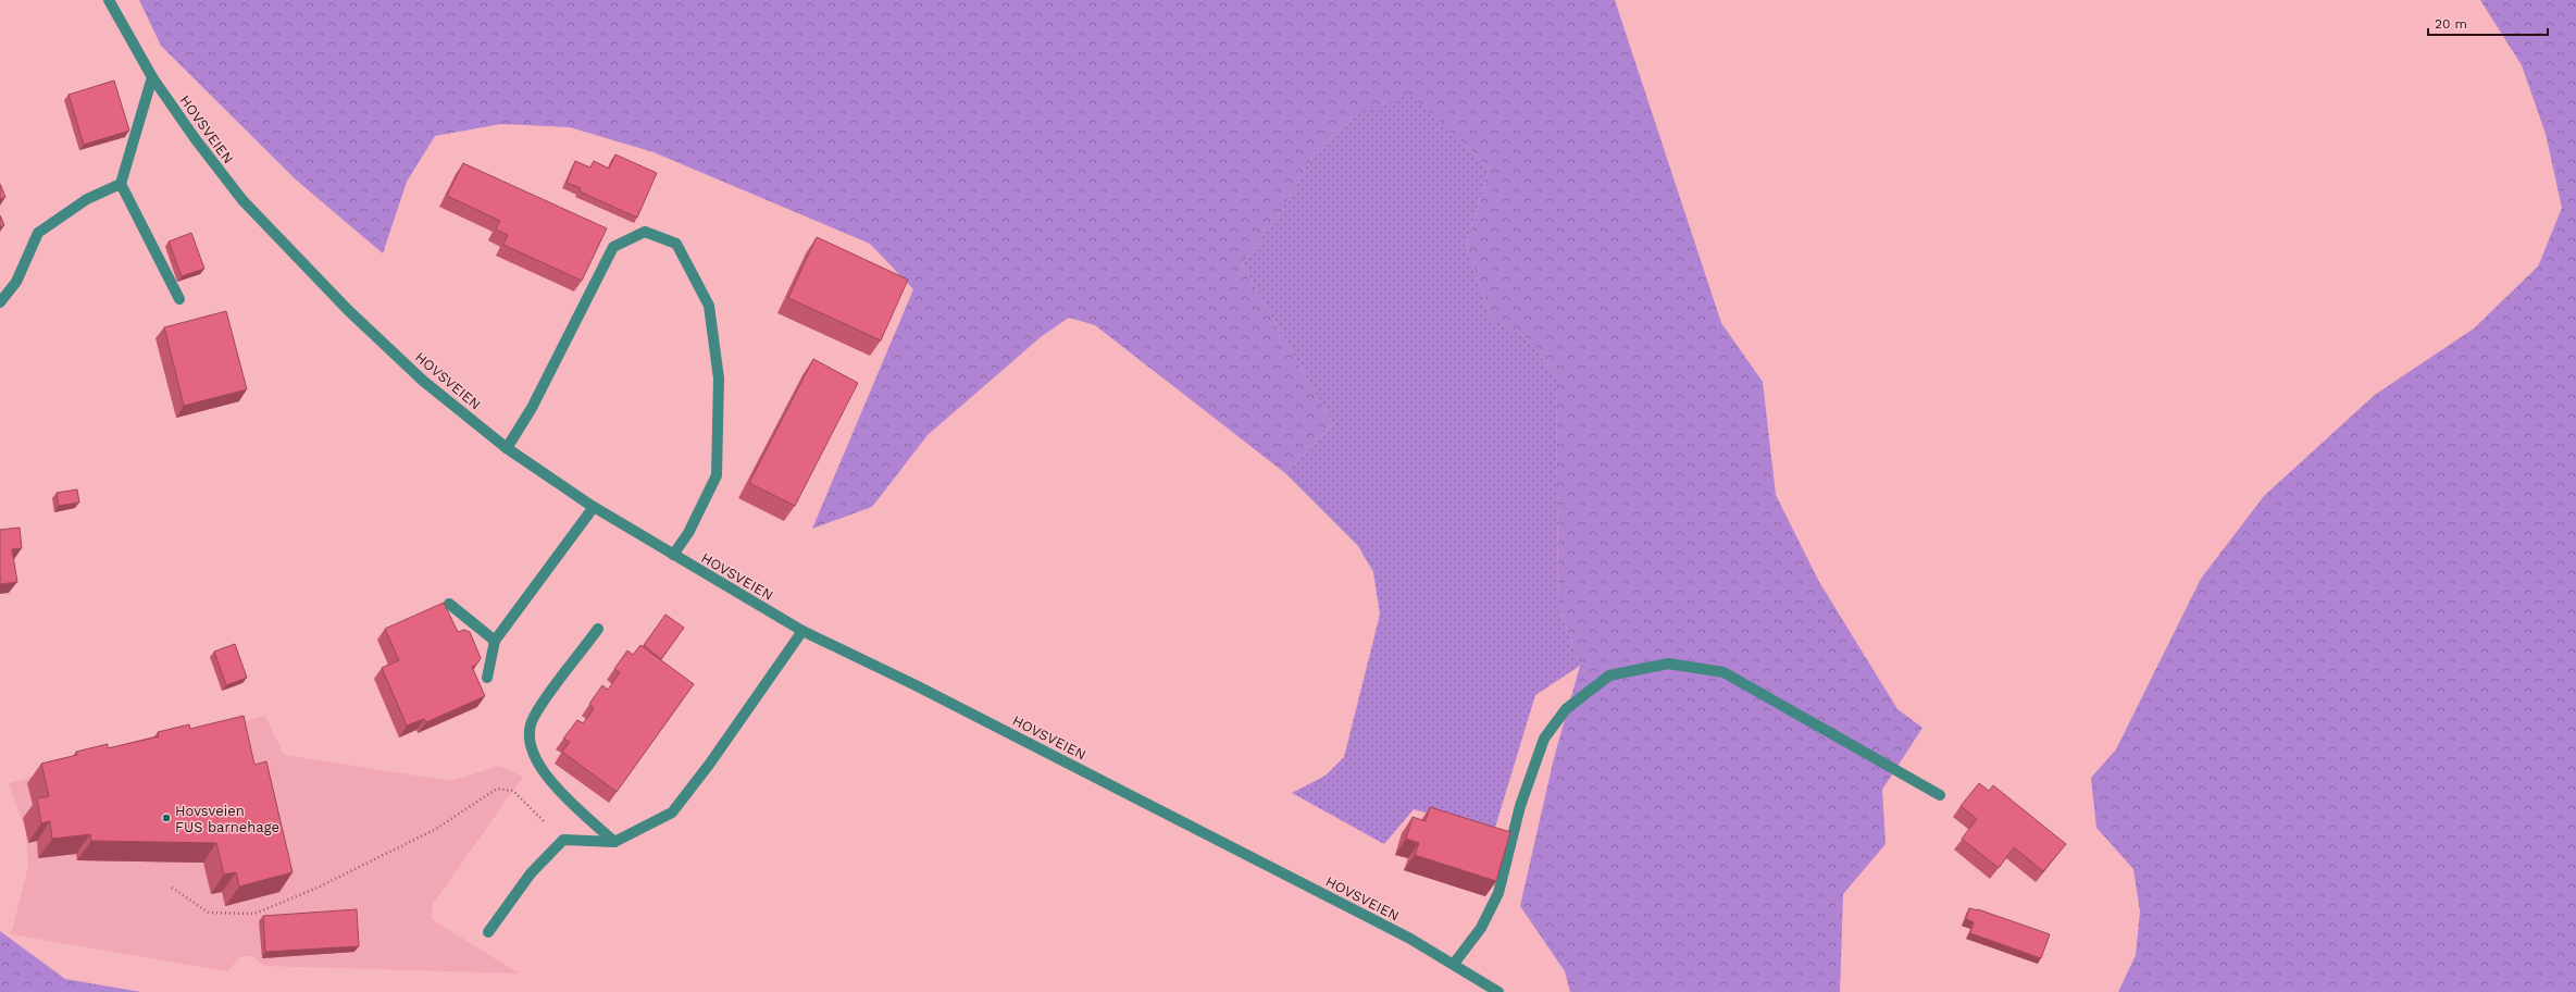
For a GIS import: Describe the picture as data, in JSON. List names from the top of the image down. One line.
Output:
{"streets":{"street":["HOVSVEIEN"]},"places":["Hovsveien FUS barnehage"],"scale_bar":"20 m"}
